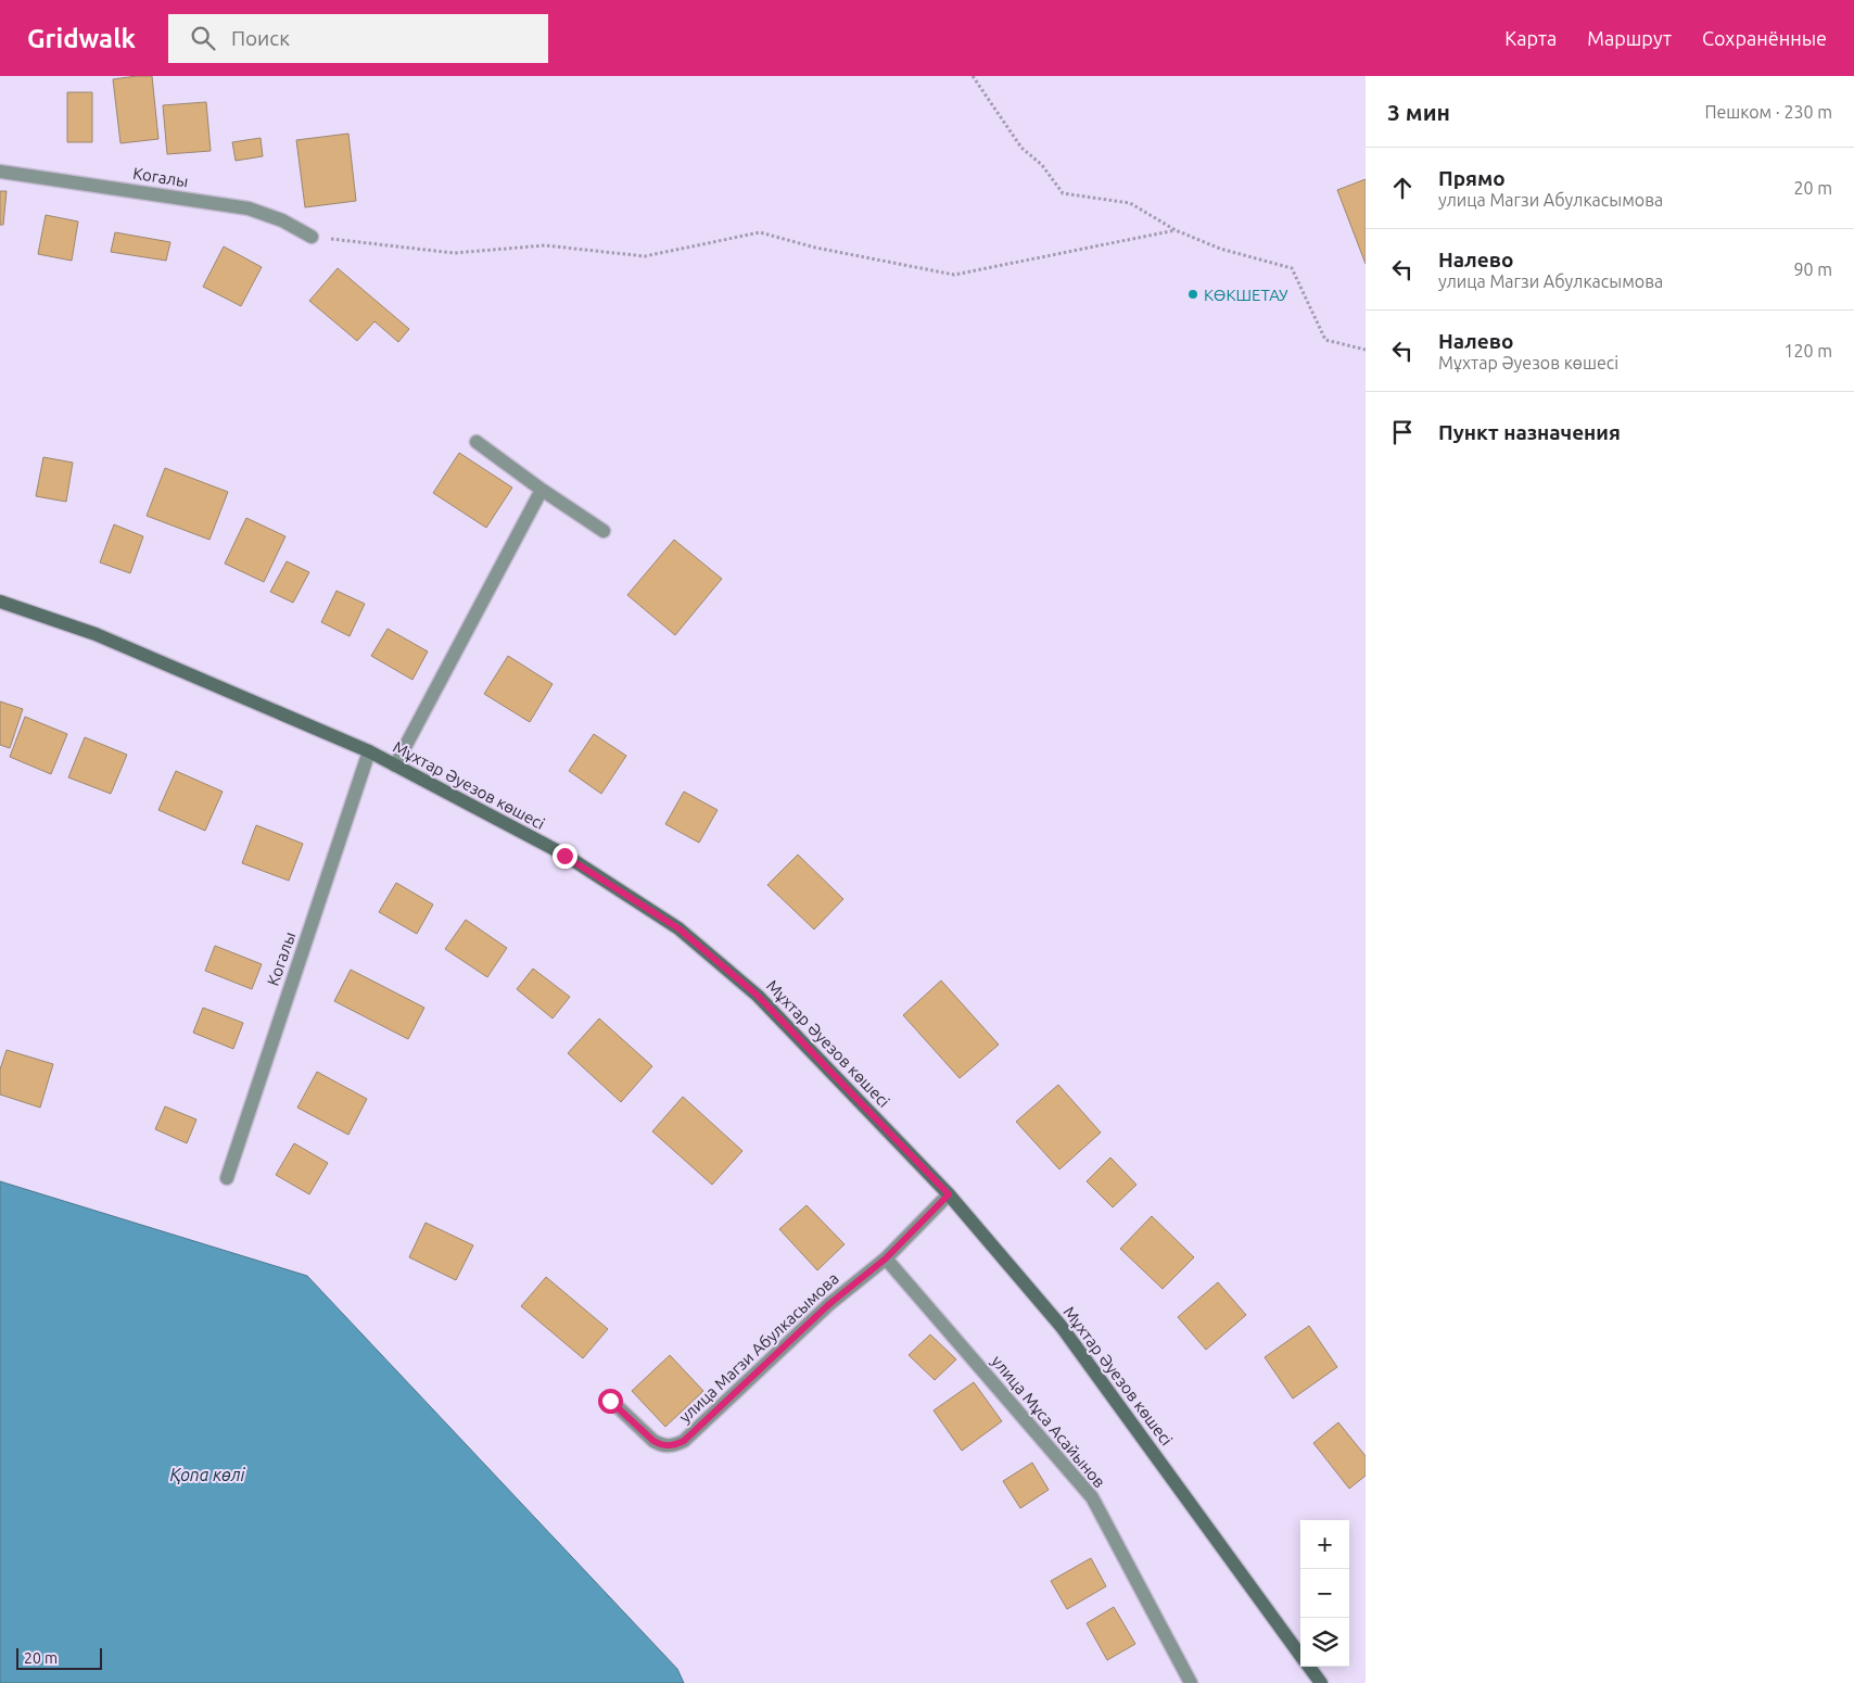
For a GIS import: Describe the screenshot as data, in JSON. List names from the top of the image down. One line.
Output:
{"streets":{"main road":["Мұхтар Әуезов көшесі"],"street":["Когалы","улица Магзи Абулкасымова","улица Мұса Асайынов"]},"crossings":[["Когалы","Мұхтар Әуезов көшесі"],["Мұхтар Әуезов көшесі","улица Магзи Абулкасымова"],["улица Магзи Абулкасымова","улица Мұса Асайынов"]],"water":["Қопа көлі"],"places":["КӨКШЕТАУ"],"scale_bar":"20 m","page":{"header":"Gridwalk","search":"Поиск","nav":["Карта","Маршрут","Сохранённые"],"heading":["3 мин","Пешком · 230 m"],"list":[["Прямо","улица Магзи Абулкасымова","20 m"],["Налево","улица Магзи Абулкасымова","90 m"],["Налево","Мұхтар Әуезов көшесі","120 m"],"Пункт назначения"],"map_buttons":["+","−"],"scale":"20 m"}}
